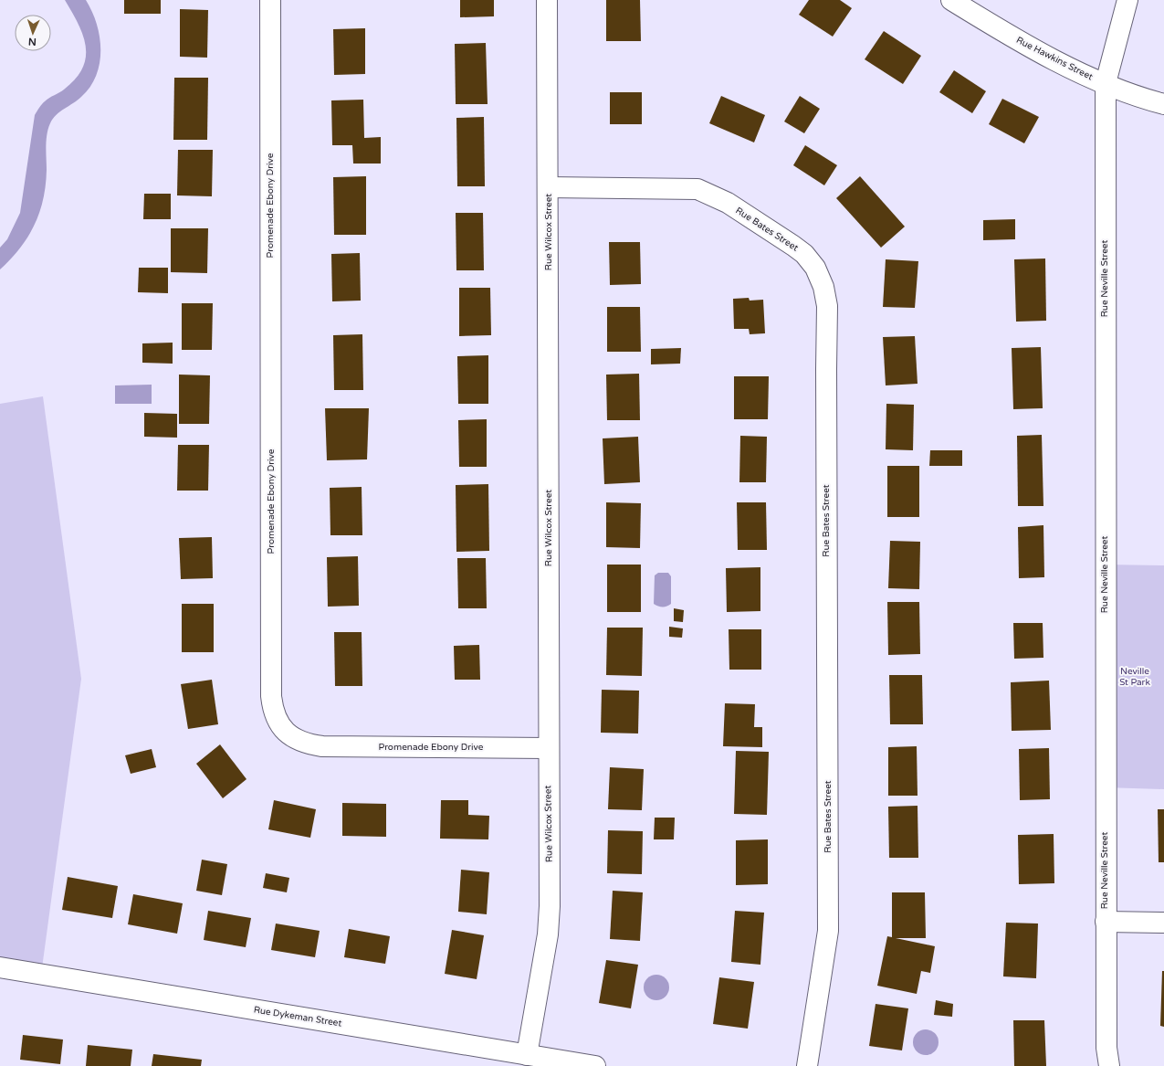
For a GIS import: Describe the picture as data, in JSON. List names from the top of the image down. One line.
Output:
{"streets":{"street":["Rue Hawkins Street","Promenade Ebony Drive","Rue Bates Street","Rue Wilcox Street","Rue Neville Street","Rue Dykeman Street"]},"crossings":[["Rue Hawkins Street","Rue Neville Street"],["Promenade Ebony Drive","Rue Wilcox Street"],["Rue Bates Street","Rue Wilcox Street"],["Rue Wilcox Street","Rue Dykeman Street"]],"parks":["Neville St Park"],"north":"bottom"}
